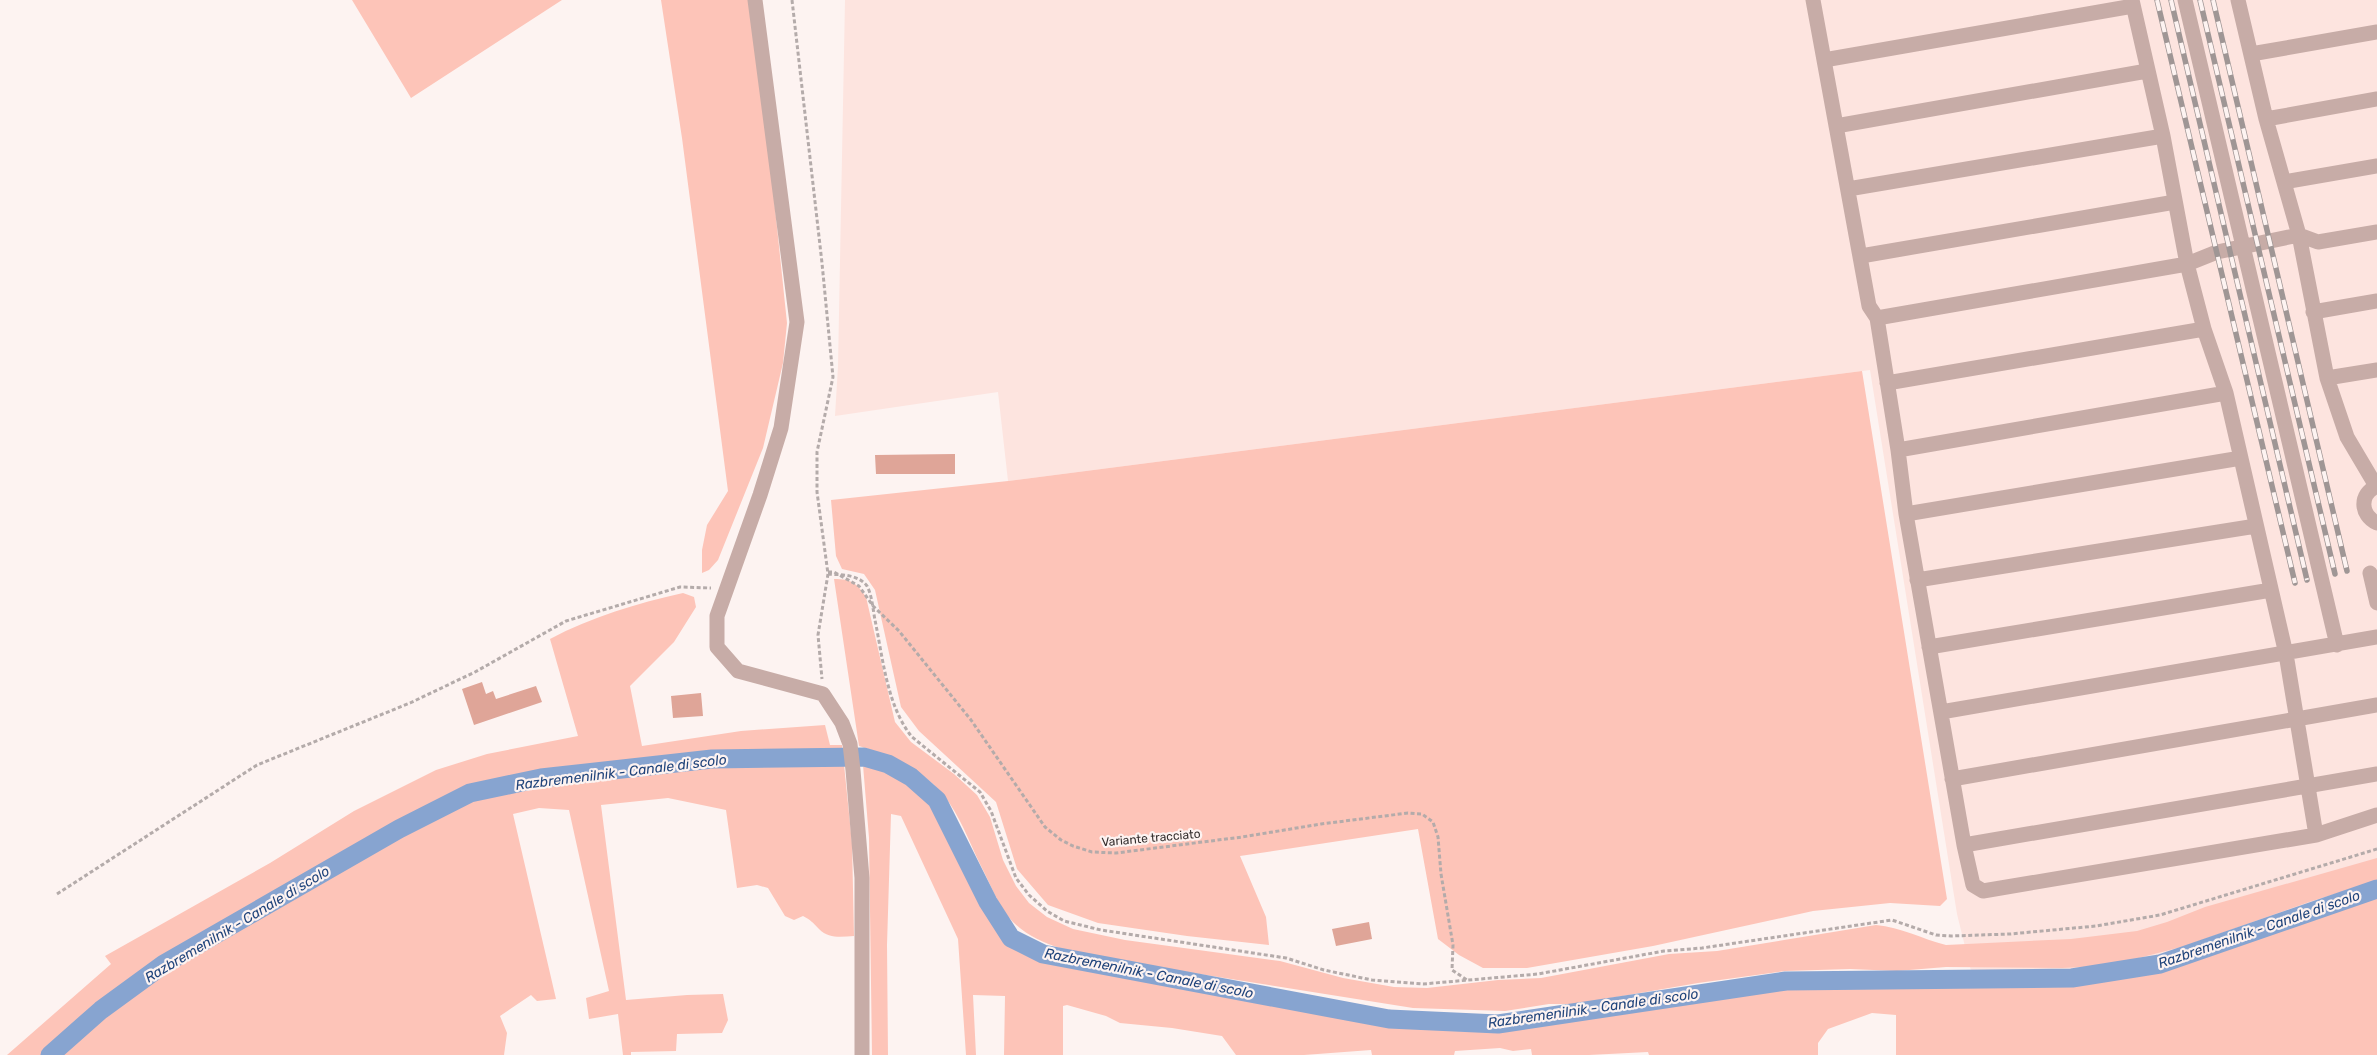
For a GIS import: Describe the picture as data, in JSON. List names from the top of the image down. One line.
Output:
{"streets":{"path":["Variante tracciato"]},"water":["Razbremenilnik - Canale di scolo"]}
